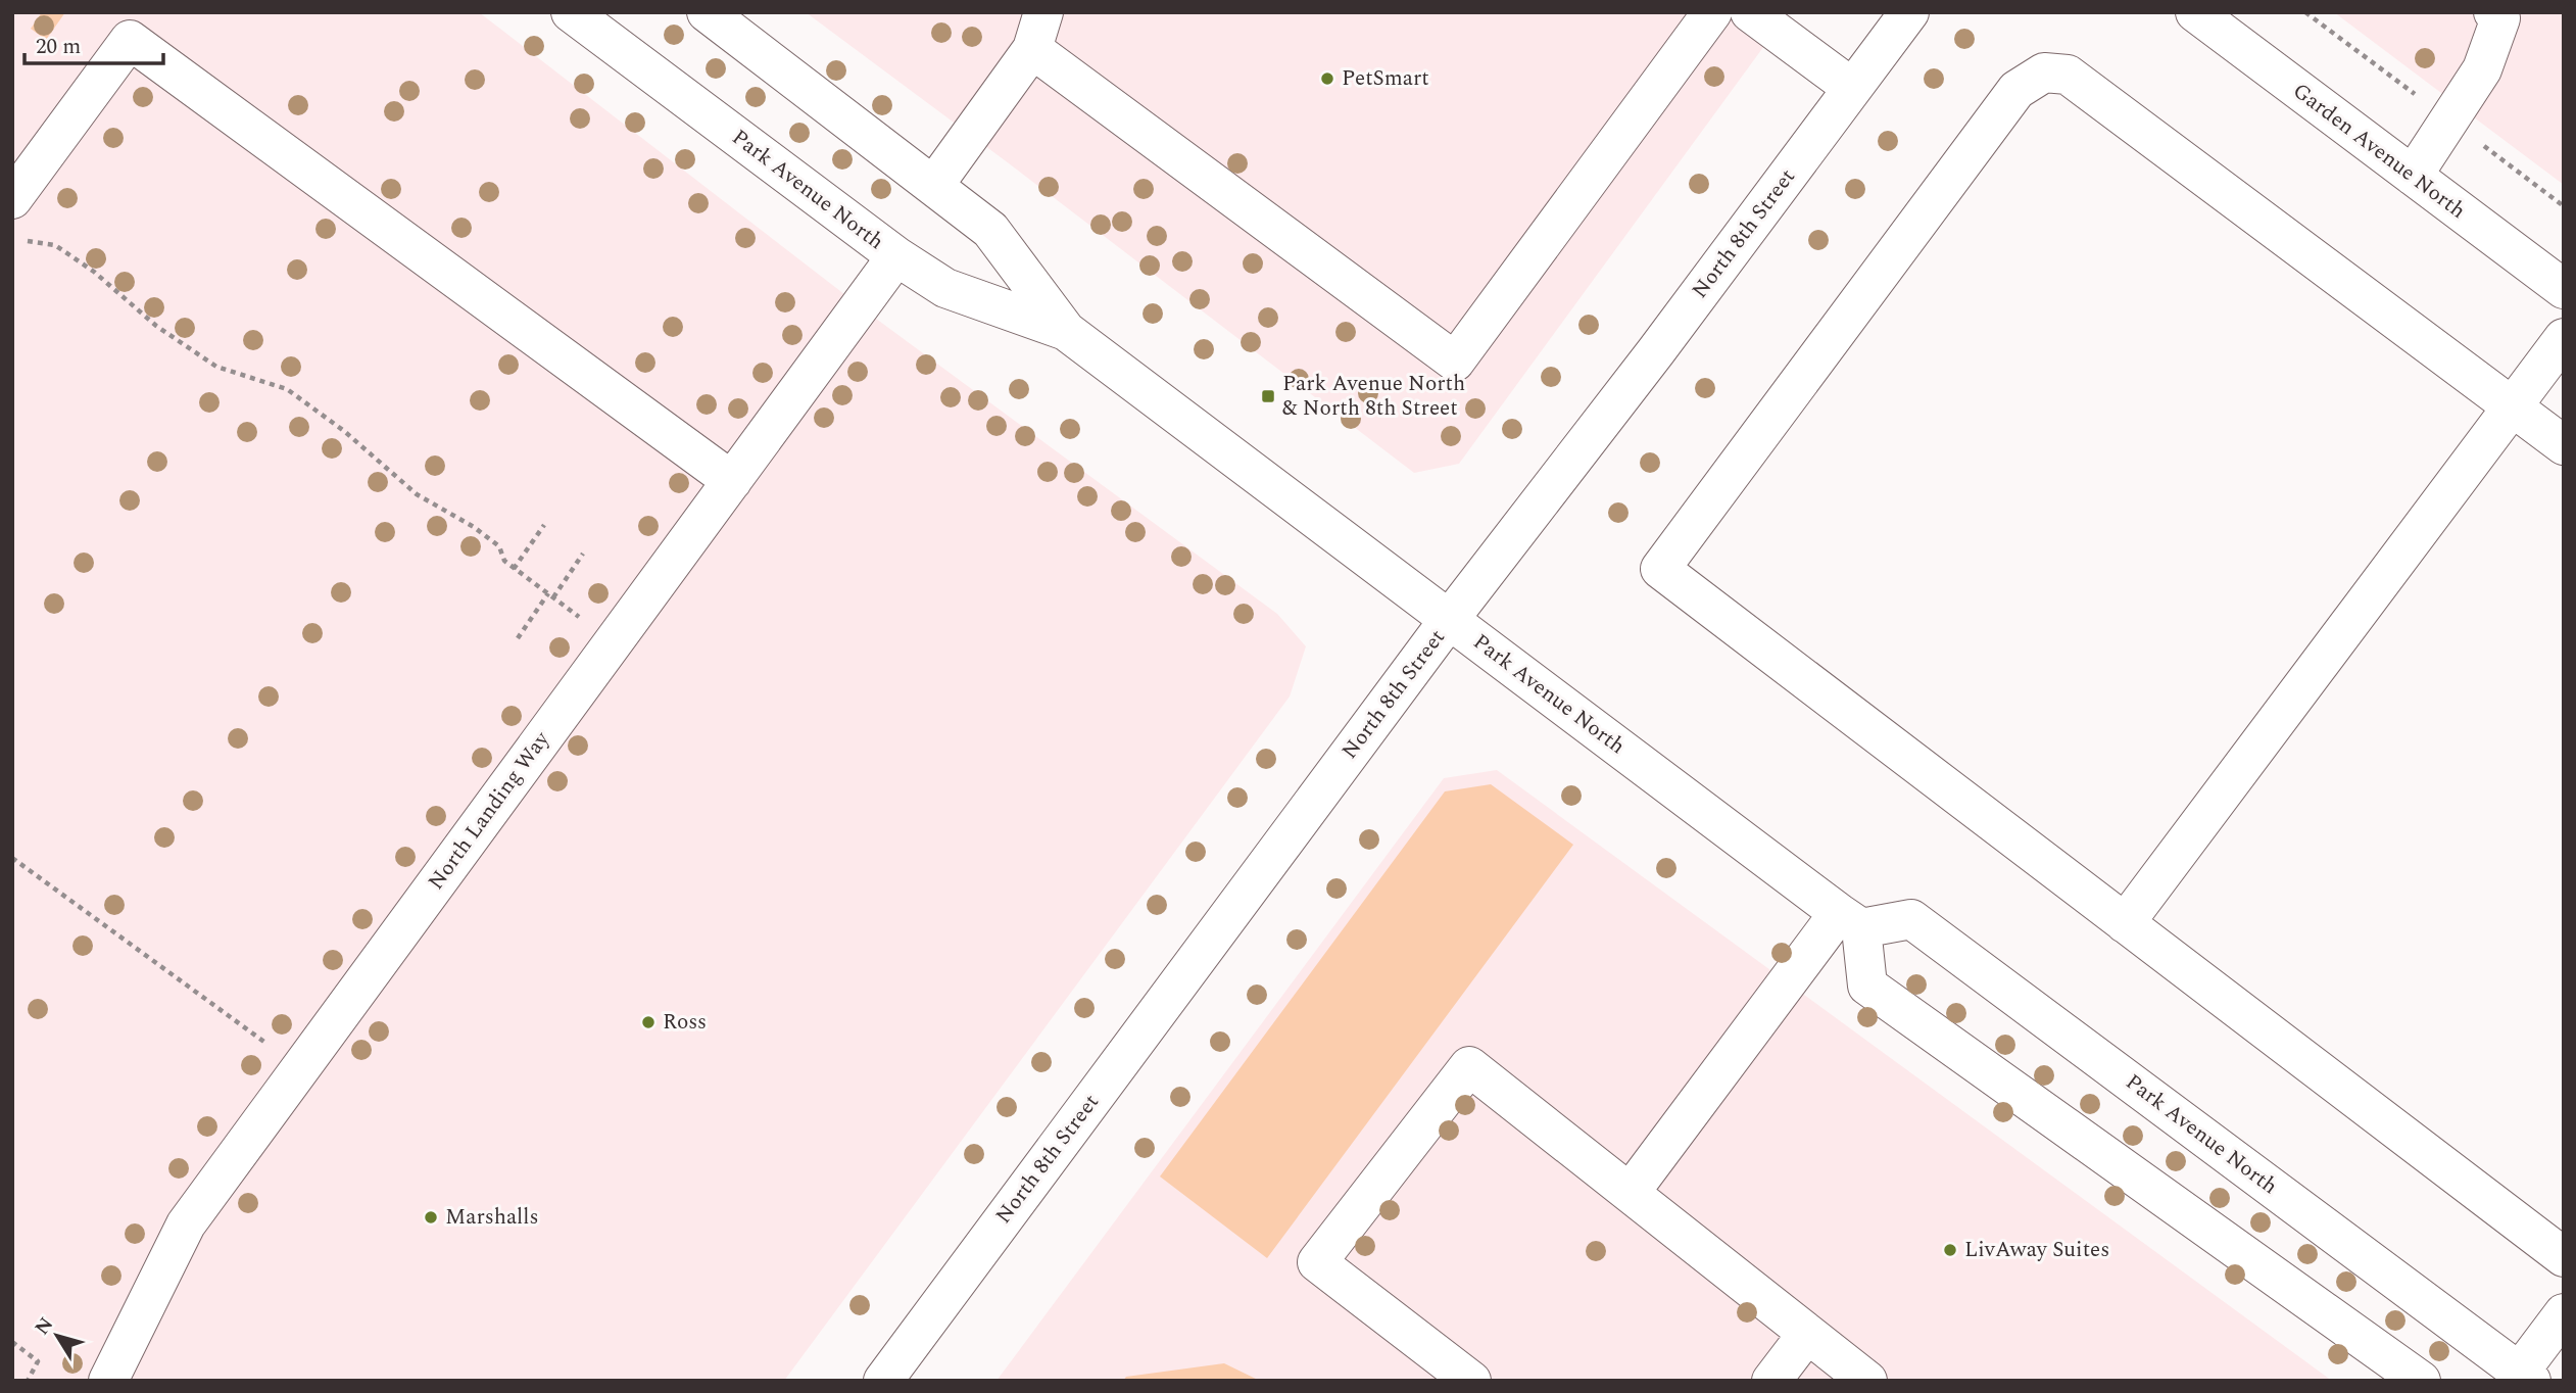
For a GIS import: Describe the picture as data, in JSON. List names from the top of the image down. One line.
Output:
{"streets":{"street":["Garden Avenue North","Park Avenue North","North 8th Street","North Landing Way"]},"crossings":[["Park Avenue North","North 8th Street"],["Park Avenue North","North Landing Way"]],"places":{"other":["PetSmart","Ross","Marshalls","LivAway Suites"],"transit":["Park Avenue North & North 8th Street"]},"scale_bar":"20 m","north":"top left"}
